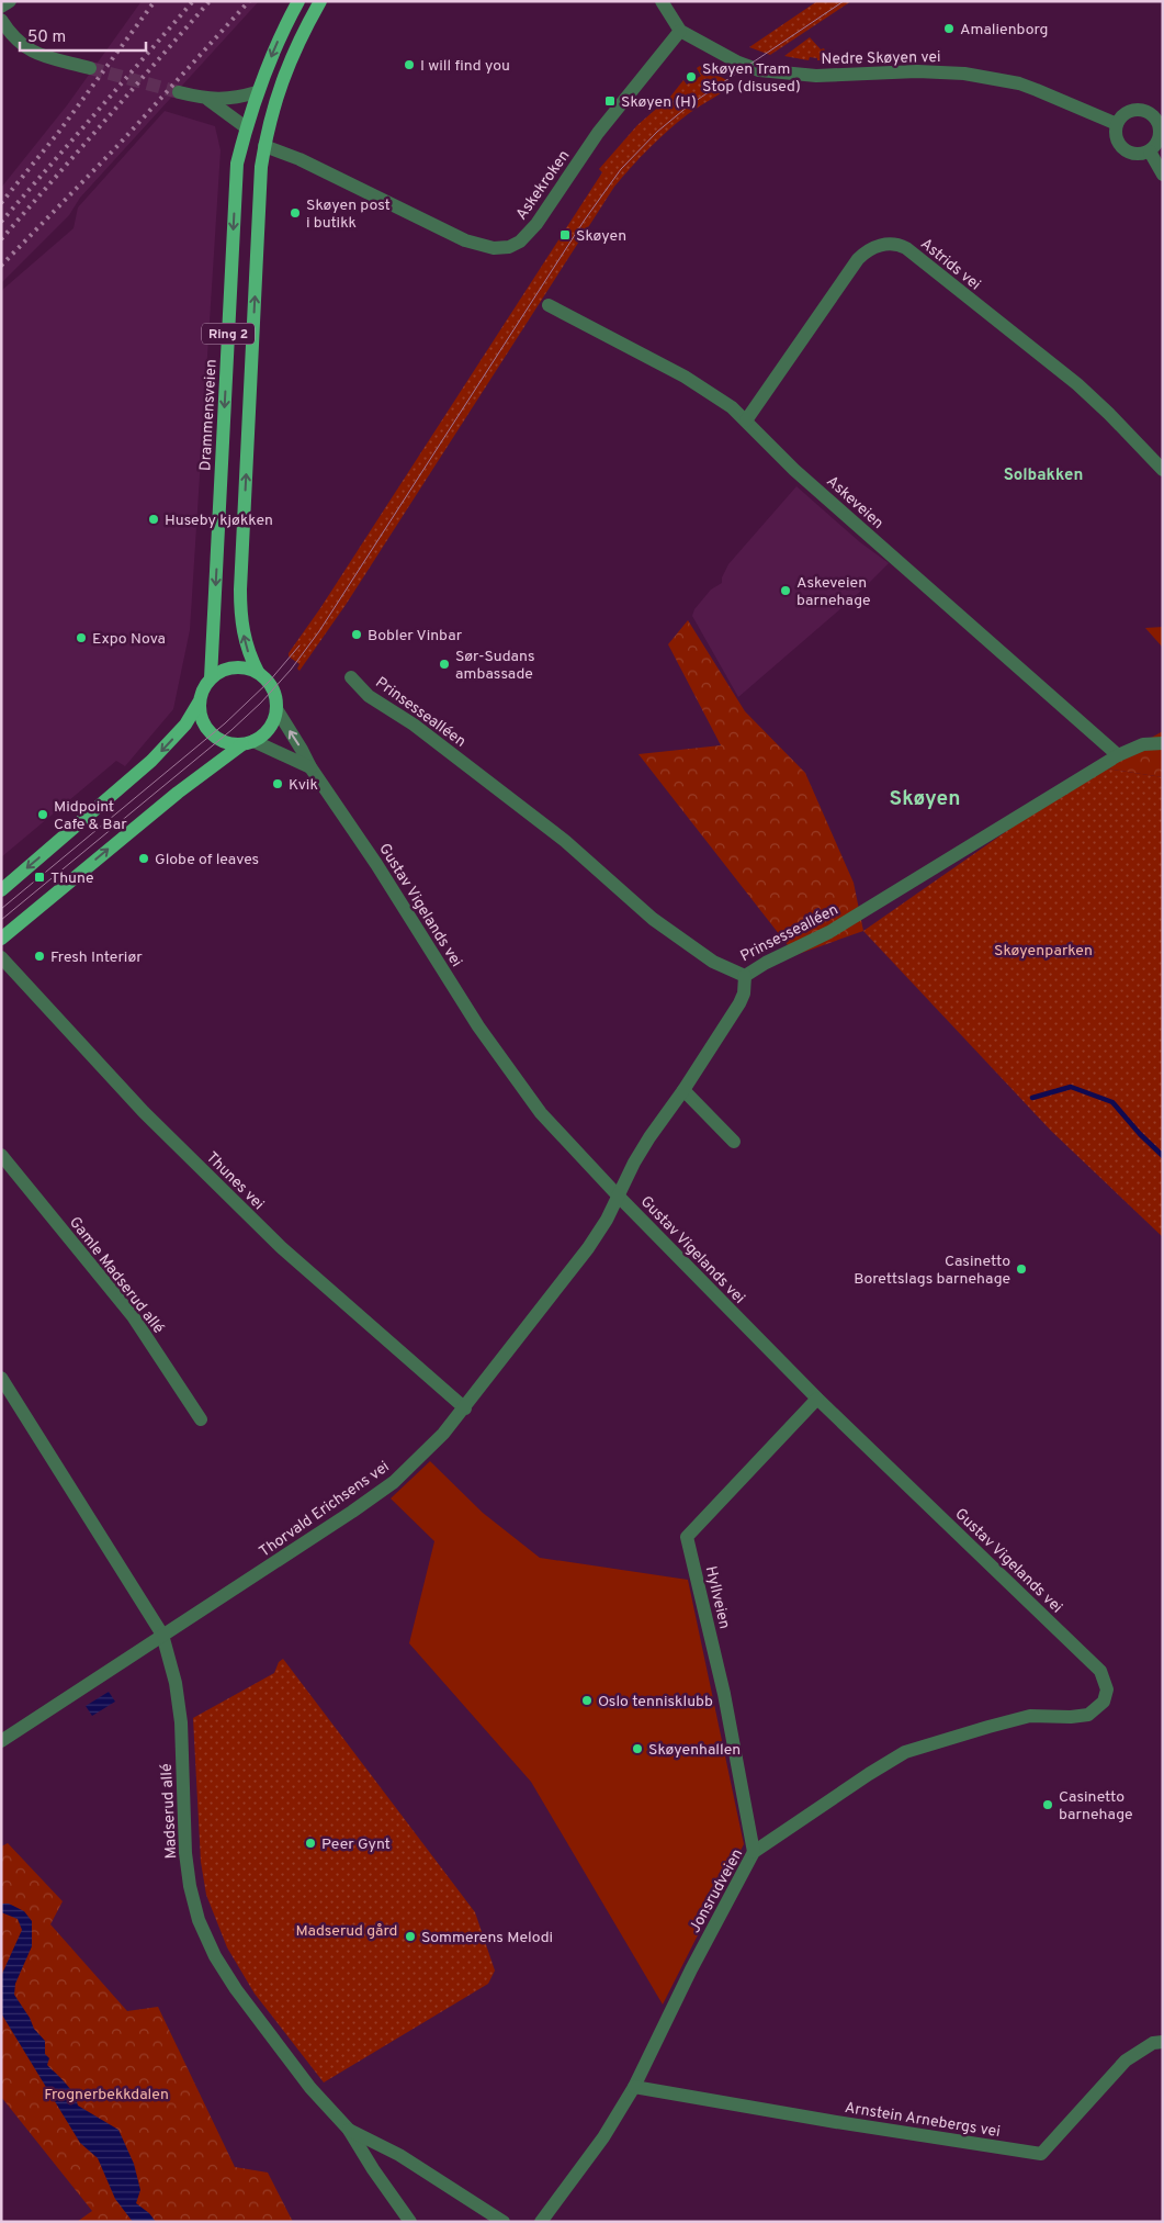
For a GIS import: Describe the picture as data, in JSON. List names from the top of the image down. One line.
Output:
{"streets":{"main road":["Ring 2","Drammensveien"],"street":["Nedre Skøyen vei","Askekroken","Astrids vei","Askeveien","Prinsessealléen","Gustav Vigelands vei","Thunes vei","Gamle Madserud allé","Thorvald Erichsens vei","Hyllveien","Madserud allé","Jonsrudveien","Arnstein Arnebergs vei"]},"crossings":[["Nedre Skøyen vei","Askekroken"],["Askekroken","Ring 2"],["Astrids vei","Askeveien"],["Ring 2","Drammensveien"],["Ring 2","Gustav Vigelands vei"],["Drammensveien","Gustav Vigelands vei"],["Askeveien","Prinsessealléen"],["Prinsessealléen","Thorvald Erichsens vei"],["Gustav Vigelands vei","Thorvald Erichsens vei"],["Gustav Vigelands vei","Hyllveien"],["Gustav Vigelands vei","Jonsrudveien"],["Thunes vei","Thorvald Erichsens vei"],["Thorvald Erichsens vei","Madserud allé"],["Hyllveien","Jonsrudveien"],["Jonsrudveien","Arnstein Arnebergs vei"]],"districts":["Solbakken","Skøyen"],"parks":["Skøyenparken","Madserud gård","Frognerbekkdalen"],"places":{"other":["Amalienborg","I will find you","Skøyen Tram Stop (disused)","Skøyen post i butikk","Huseby kjøkken","Askeveien barnehage","Bobler Vinbar","Expo Nova","Sør-Sudans ambassade","Kvik","Midpoint Cafe & Bar","Globe of leaves","Fresh Interiør","Casinetto Borettslags barnehage","Oslo tennisklubb","Skøyenhallen","Casinetto barnehage","Peer Gynt","Sommerens Melodi"],"transit":["Skøyen (H)","Skøyen","Thune"]},"scale_bar":"50 m"}
